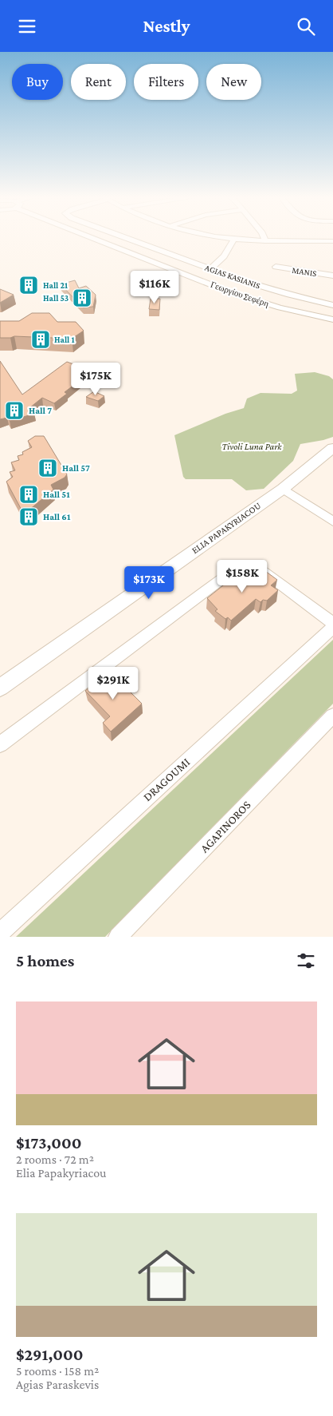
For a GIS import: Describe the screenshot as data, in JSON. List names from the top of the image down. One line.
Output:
{"streets":{"main road":["ELIA PAPAKYRIACOU"],"street":["MANIS","AGIAS KASIANIS","Γεωργίου Σεφέρη","DRAGOUMI","AGAPINOROS"]},"parks":["Tivoli Luna Park"],"places":{"building":["Hall 21","Hall 53","Hall 1","Hall 7","Hall 57","Hall 51","Hall 61"]},"page":{"header":"Nestly","chip":["Buy","Rent","Filters","New"],"price":["$116K","$175K","$158K","$173K","$291K"],"heading":"5 homes","list":[{"name":"$173,000","note":"2 rooms · 72 m² · Elia Papakyriacou"},{"name":"$291,000","note":"5 rooms · 158 m² · Agias Paraskevis"}]}}
